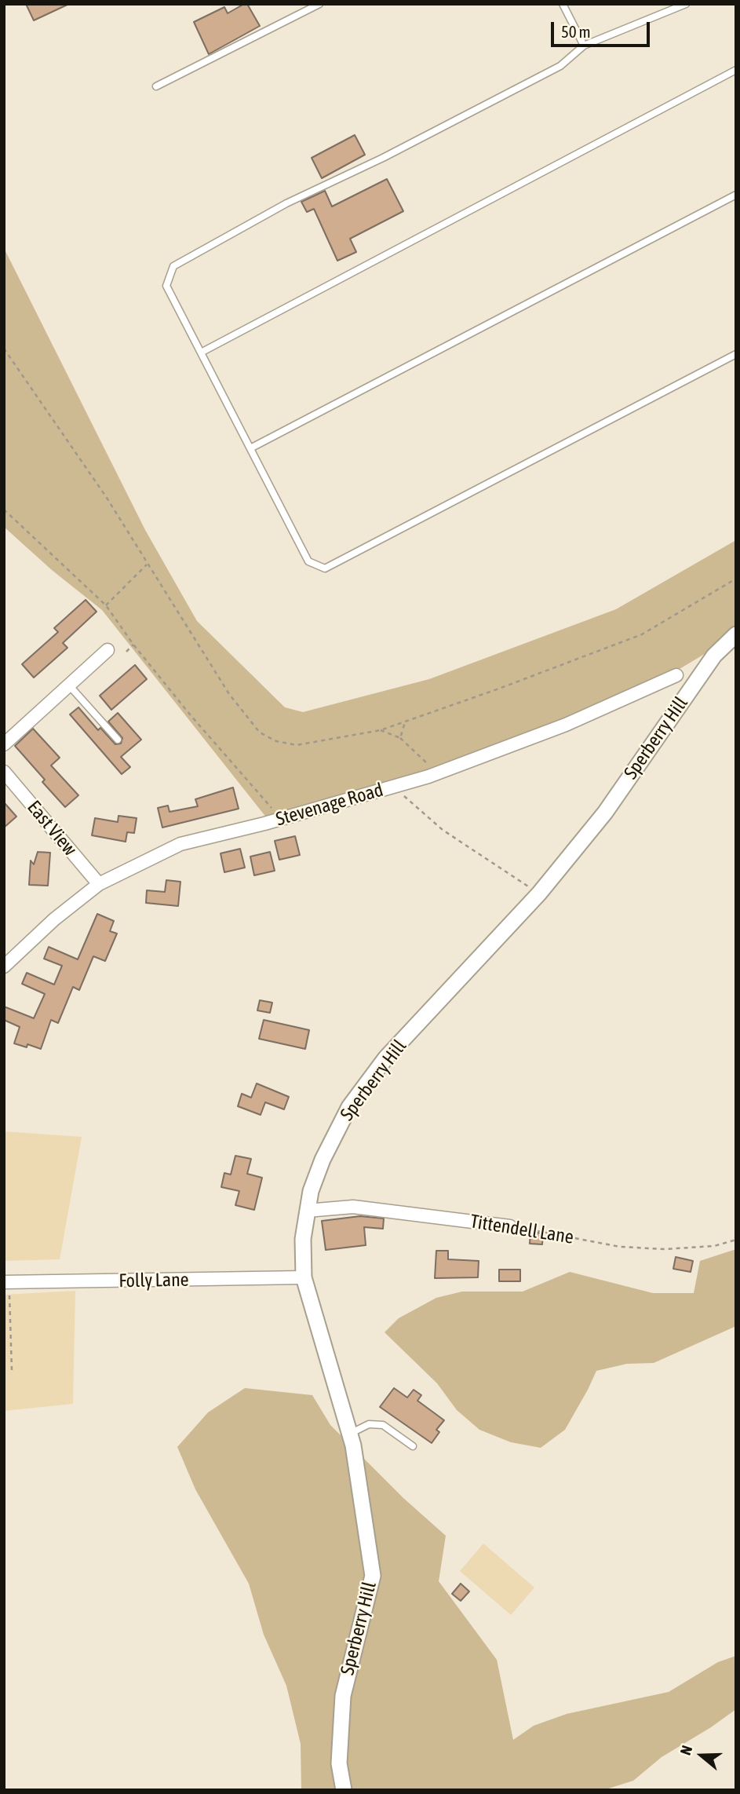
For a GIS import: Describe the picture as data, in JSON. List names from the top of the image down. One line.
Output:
{"streets":{"street":["Sperberry Hill","Stevenage Road","East View","Tittendell Lane","Folly Lane"]},"crossings":[["Sperberry Hill","Tittendell Lane"],["Sperberry Hill","Folly Lane"],["Stevenage Road","East View"]],"scale_bar":"50 m","north":"left"}
